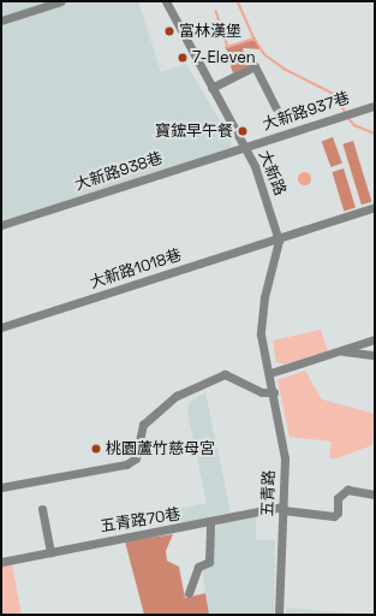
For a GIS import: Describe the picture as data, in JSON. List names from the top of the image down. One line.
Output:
{"streets":{"street":["大新路937巷","大新路938巷","大新路","大新路1018巷","五青路","五青路70巷"]},"crossings":[["大新路937巷","大新路938巷"],["大新路937巷","大新路"],["大新路938巷","大新路"],["大新路","大新路1018巷"],["五青路","五青路70巷"]],"places":["富林漢堡","7-Eleven","寶鋐早午餐","桃園蘆竹慈母宮"]}
